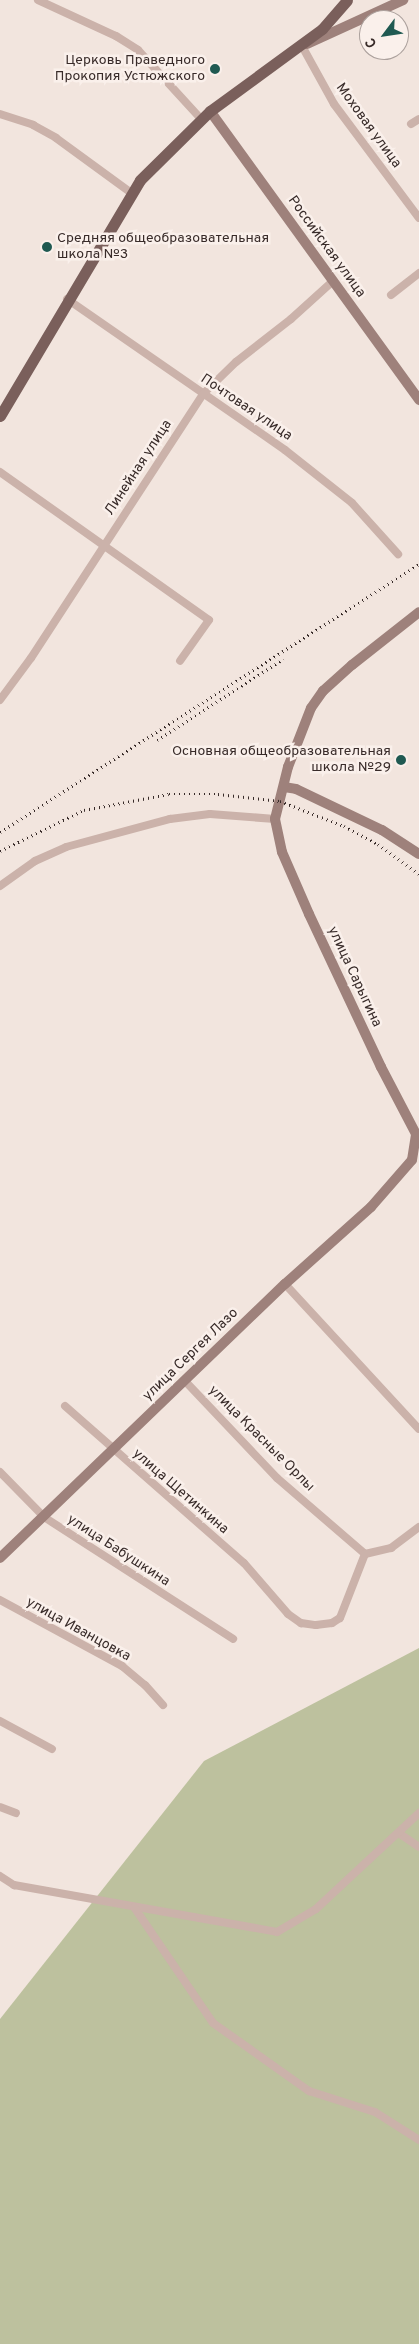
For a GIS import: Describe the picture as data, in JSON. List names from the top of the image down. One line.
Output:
{"streets":{"main road":["Российская улица","улица Сарыгина","улица Сергея Лазо"],"street":["Моховая улица","Почтовая улица","Линейная улица","улица Красные Орлы","улица Щетинкина","улица Бабушкина","улица Иванцовка"]},"crossings":[["Российская улица","Линейная улица"],["Почтовая улица","Линейная улица"],["улица Сарыгина","улица Сергея Лазо"],["улица Сергея Лазо","улица Красные Орлы"],["улица Сергея Лазо","улица Щетинкина"],["улица Сергея Лазо","улица Бабушкина"],["улица Красные Орлы","улица Щетинкина"]],"places":["Церковь Праведного Прокопия Устюжского","Средняя общеобразовательная школа №3","Основная общеобразовательная школа №29"],"north":"bottom left"}
